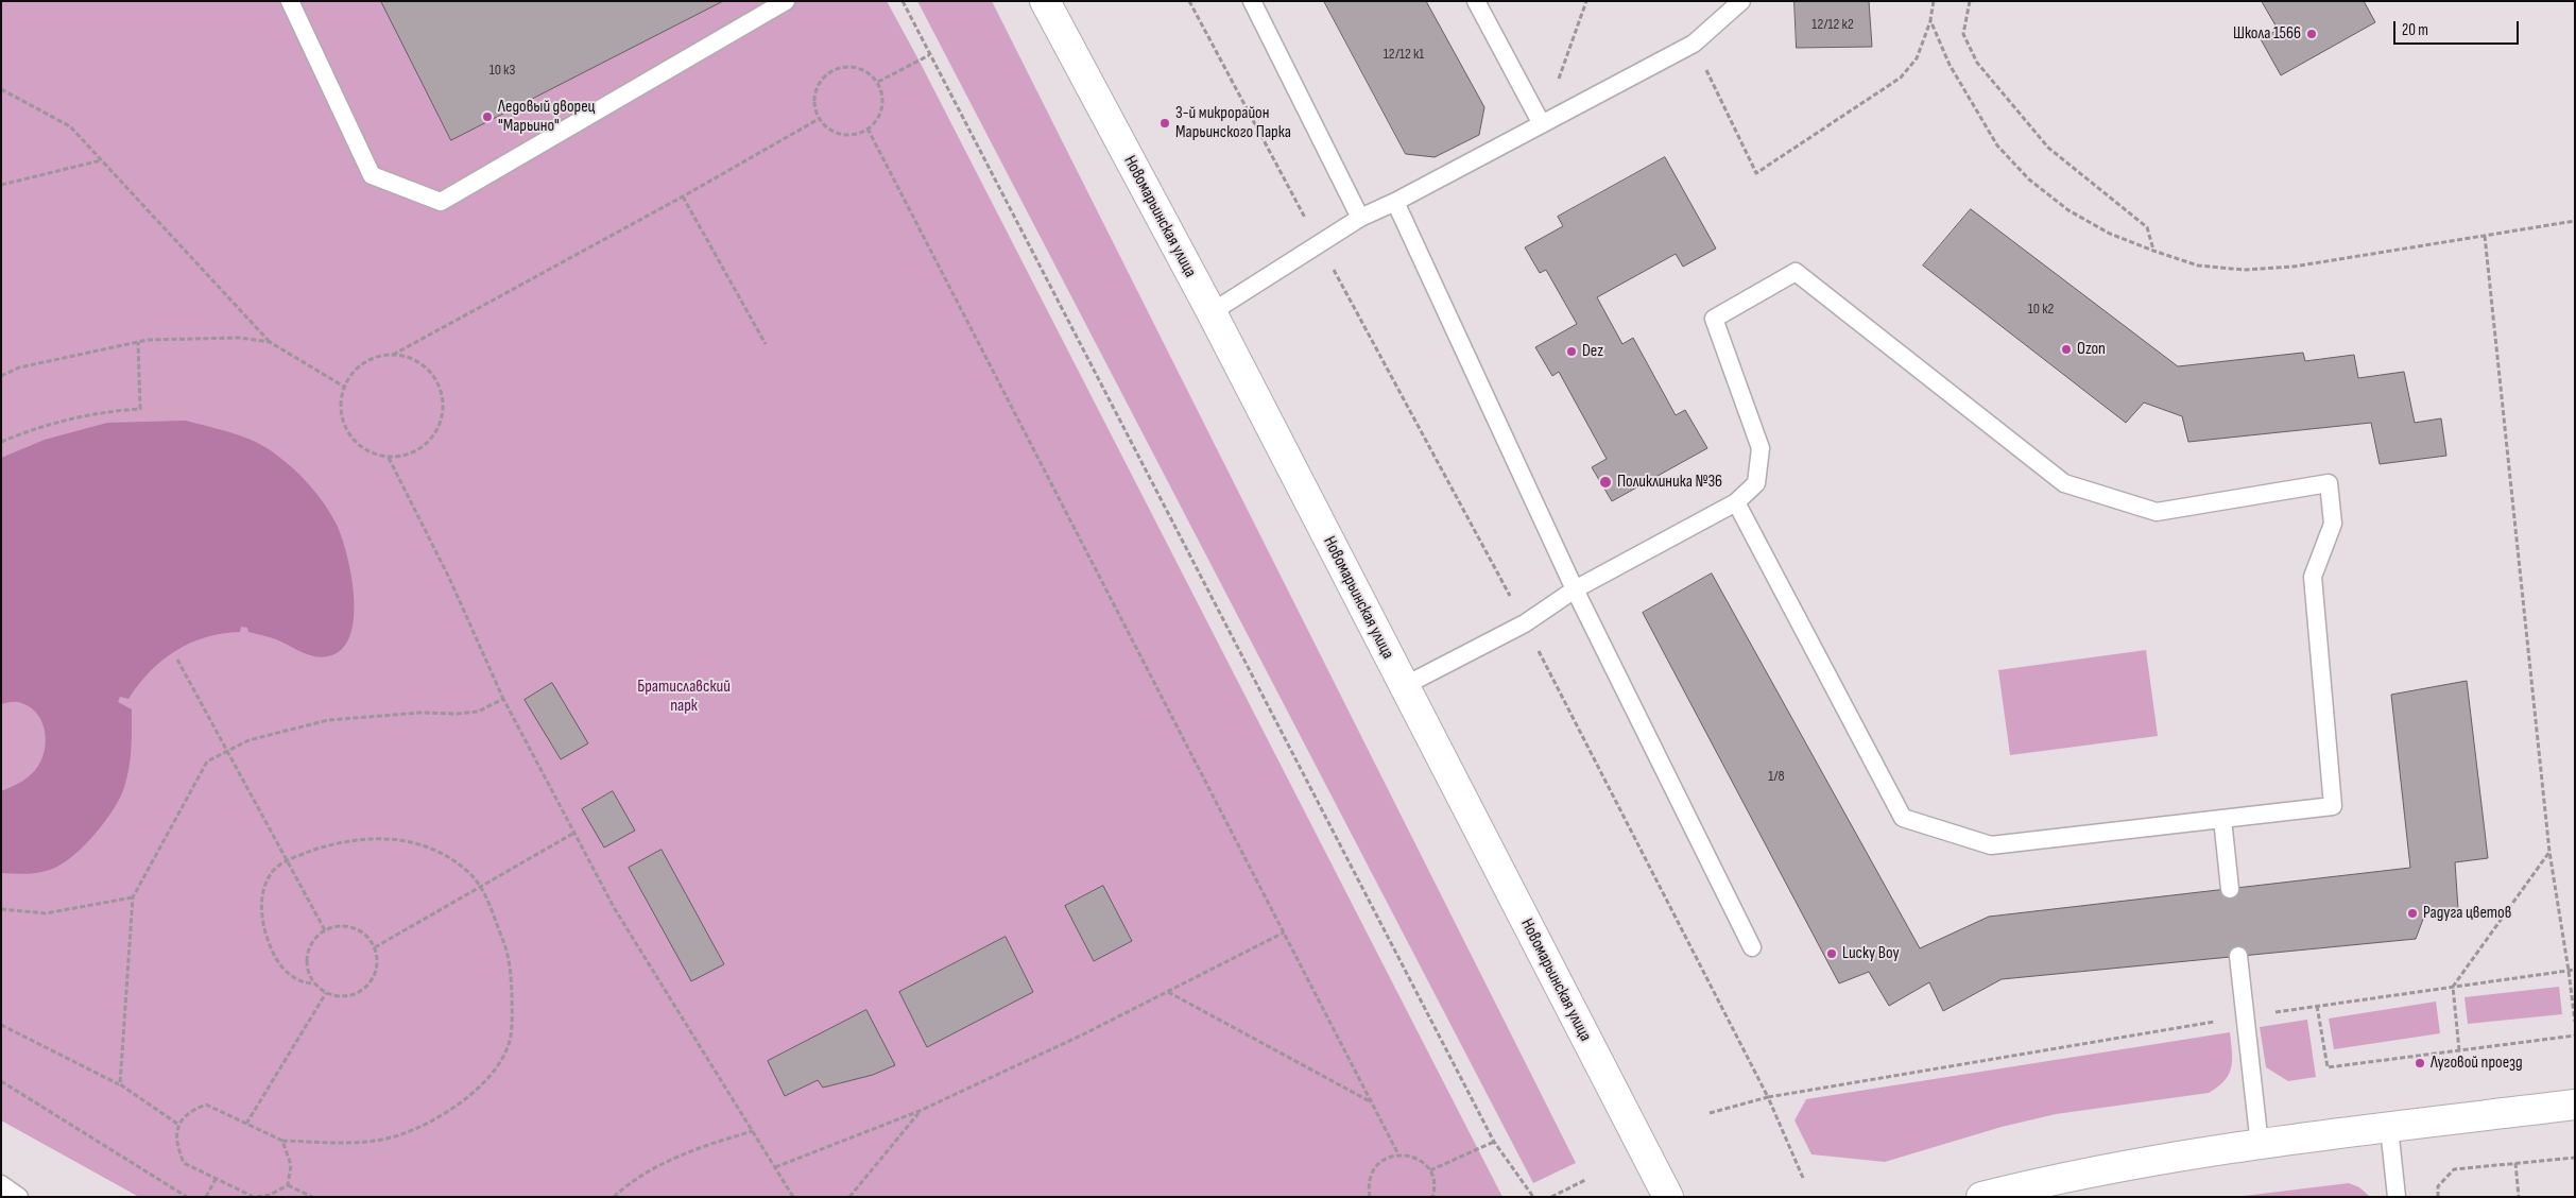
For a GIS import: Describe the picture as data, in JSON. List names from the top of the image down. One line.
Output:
{"streets":{"street":["Новомарьинская улица"]},"parks":["Братиславский парк"],"places":["Школа 1566","Ледовый дворец \"Марьино\"","3-й микрорайон Марьинского Парка","Ozon","Dez","Поликлиника №36","Радуга цветов","Lucky Boy","Луговой проезд"],"house_numbers":["12/12 к2","12/12 к1","10 к3","10 к2","1/8"],"scale_bar":"20 m"}
